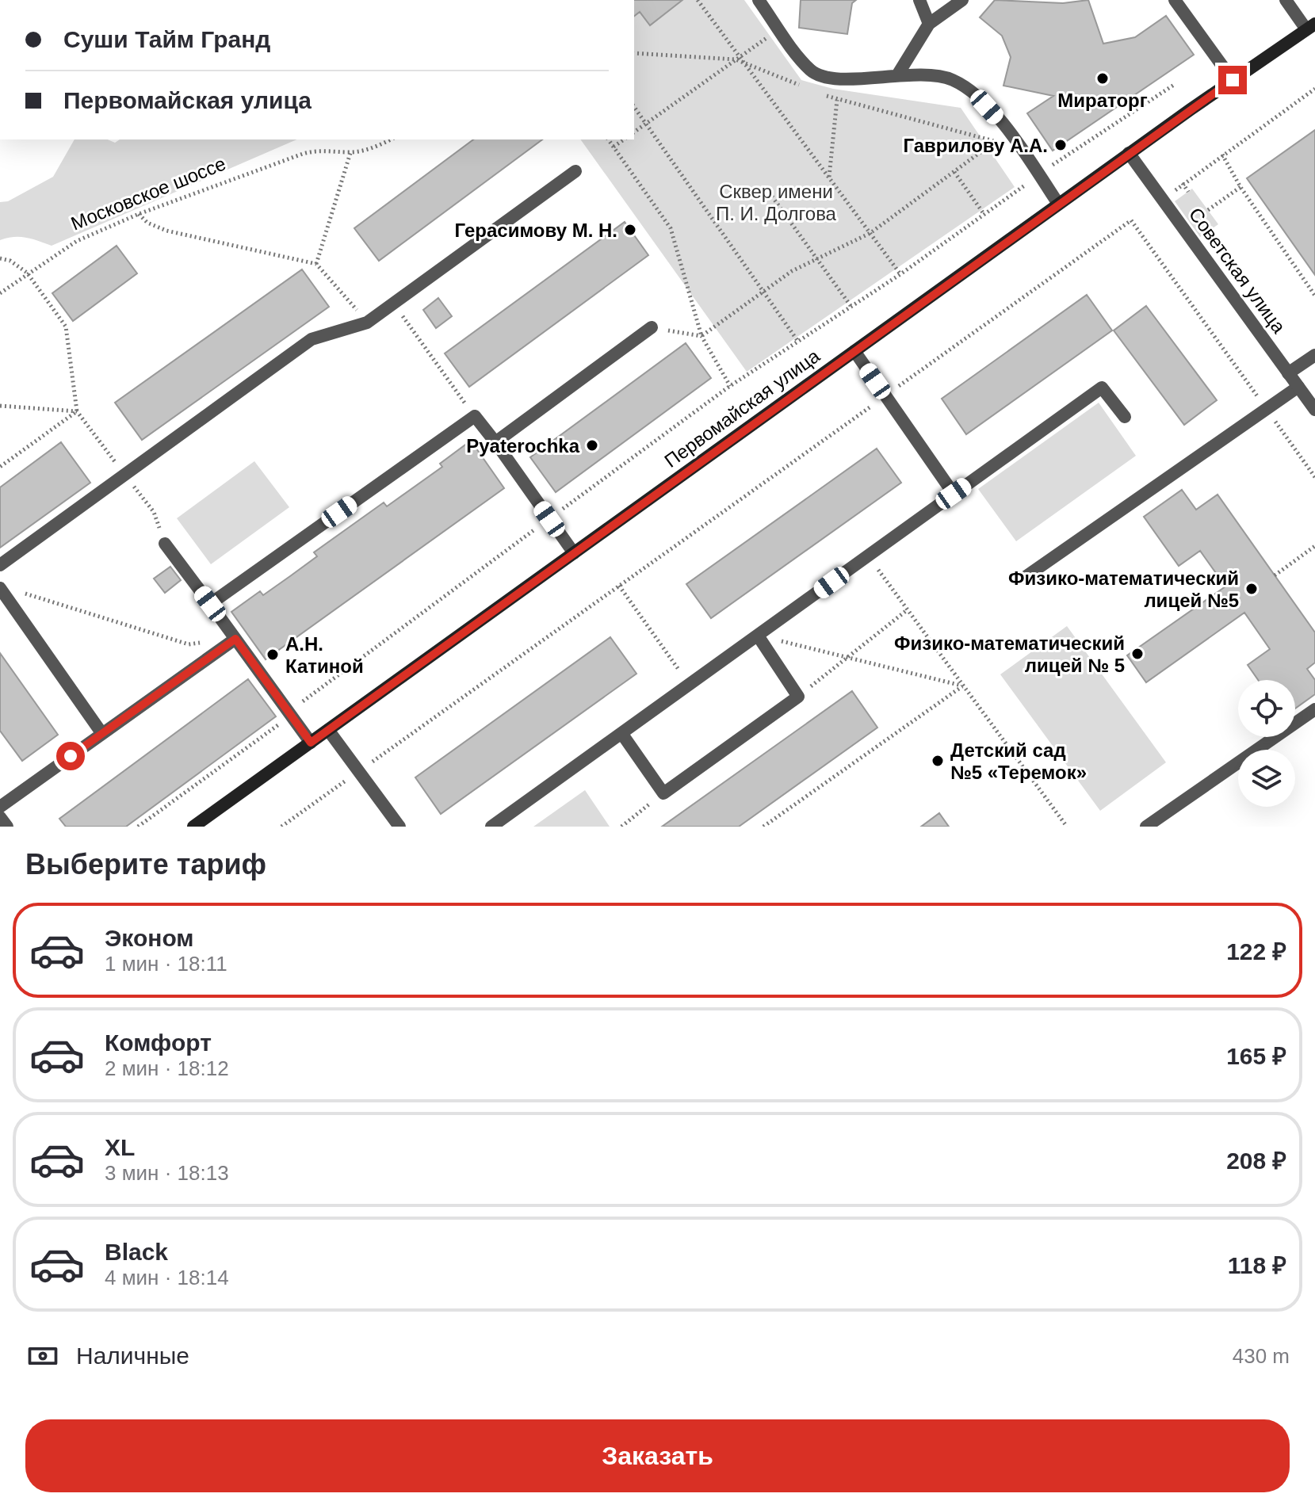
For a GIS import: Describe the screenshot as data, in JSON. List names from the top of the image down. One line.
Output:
{"streets":{"main road":["Первомайская улица"],"street":["Советская улица"],"path":["Московское шоссе"]},"crossings":[["Советская улица","Первомайская улица"]],"parks":["Сквер имени П. И. Долгова"],"places":["Мираторг","Гаврилову А.А.","Герасимову М. Н.","Pyaterochka","Физико-математический лицей №5","Физико-математический лицей № 5","А.Н. Катиной","Детский сад №5 «Теремок»"],"page":{"banner":["Суши Тайм Гранд","Первомайская улица"],"heading":"Выберите тариф","list":[{"name":"Эконом","note":"1 мин · 18:11","value":"122 ₽"},{"name":"Комфорт","note":"2 мин · 18:12","value":"165 ₽"},{"name":"XL","note":"3 мин · 18:13","value":"208 ₽"},{"name":"Black","note":"4 мин · 18:14","value":"118 ₽"}],"pay":["Наличные","430 m"],"buttons":"Заказать"}}
